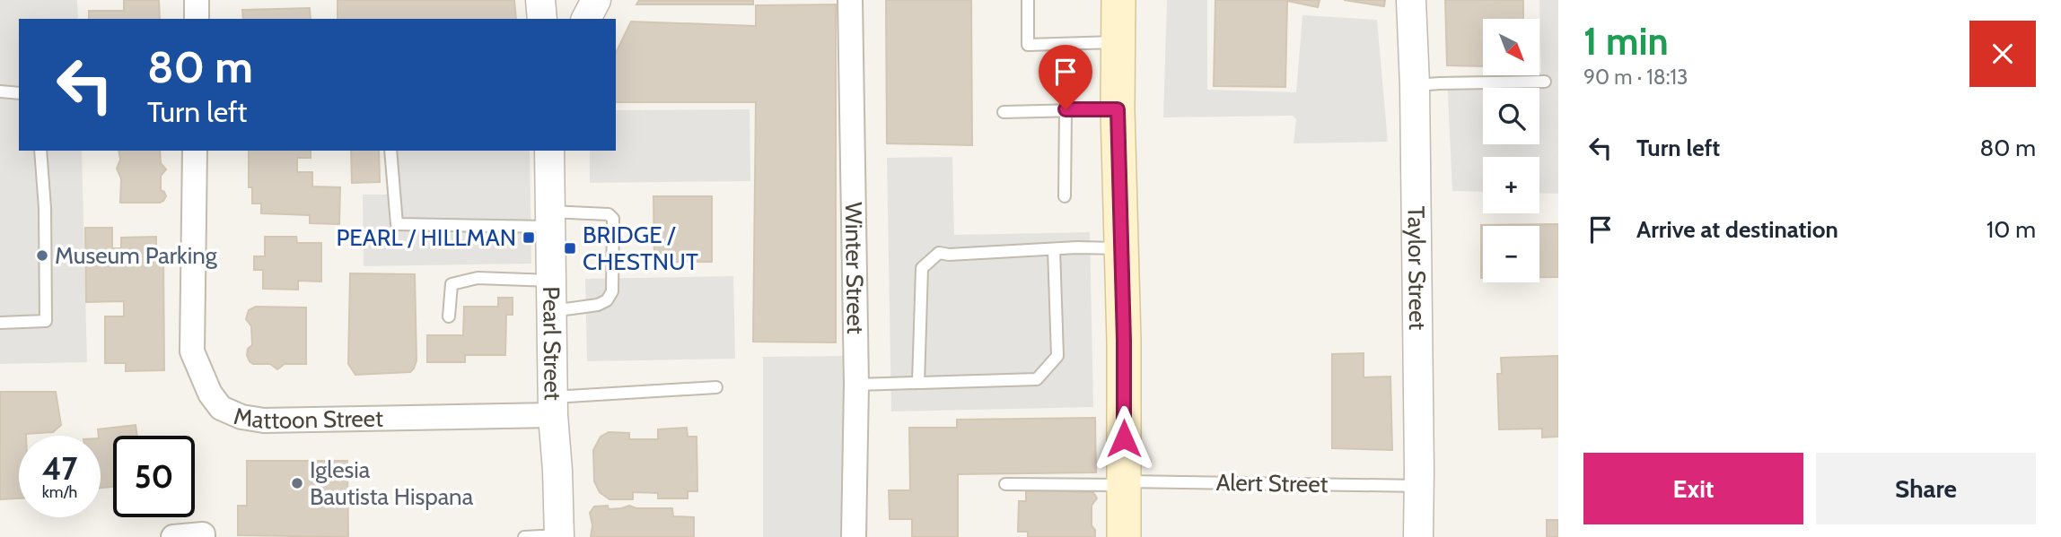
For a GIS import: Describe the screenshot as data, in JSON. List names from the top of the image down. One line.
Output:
{"streets":{"street":["Winter Street","Taylor Street","Pearl Street","Mattoon Street"],"lane":["Alert Street"]},"crossings":[["Taylor Street","Alert Street"],["Pearl Street","Mattoon Street"]],"places":{"transit":["PEARL / HILLMAN","BRIDGE / CHESTNUT"],"other":["Museum Parking","Iglesia Bautista Hispana"]},"north":"bottom right","page":{"heading":["1 min","90 m · 18:13"],"map_buttons":["+","−"],"turn":["80 m","Turn left"],"list":[{"name":"Turn left","value":"80 m"},{"name":"Arrive at destination","value":"10 m"}],"speed":"47 km/h","limit":"50","buttons":["Exit","Share"]}}
